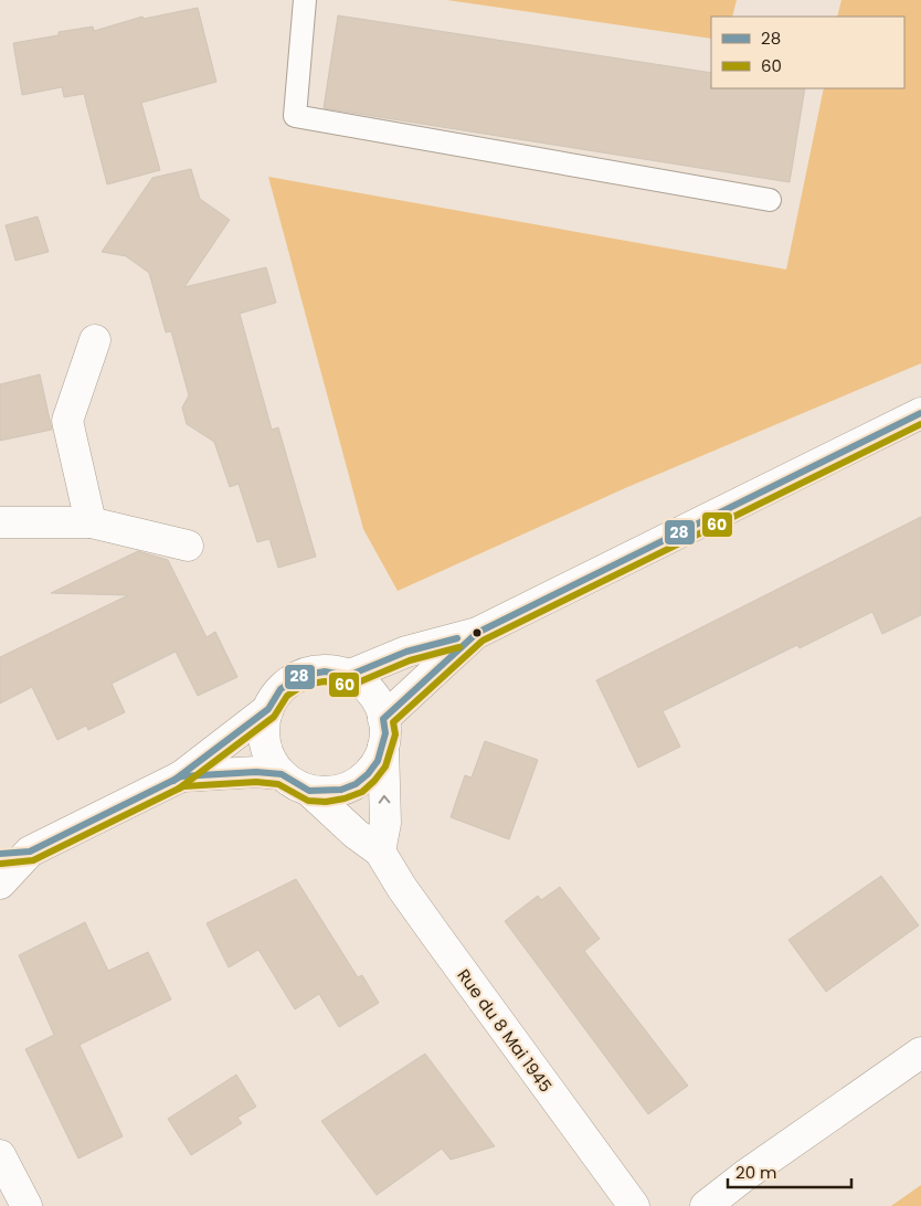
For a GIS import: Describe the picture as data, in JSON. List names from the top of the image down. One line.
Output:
{"streets":{"street":["Rue du 8 Mai 1945"]},"lines":["transit line 28","transit line 60"],"legend":["28","60"],"scale_bar":"20 m"}
